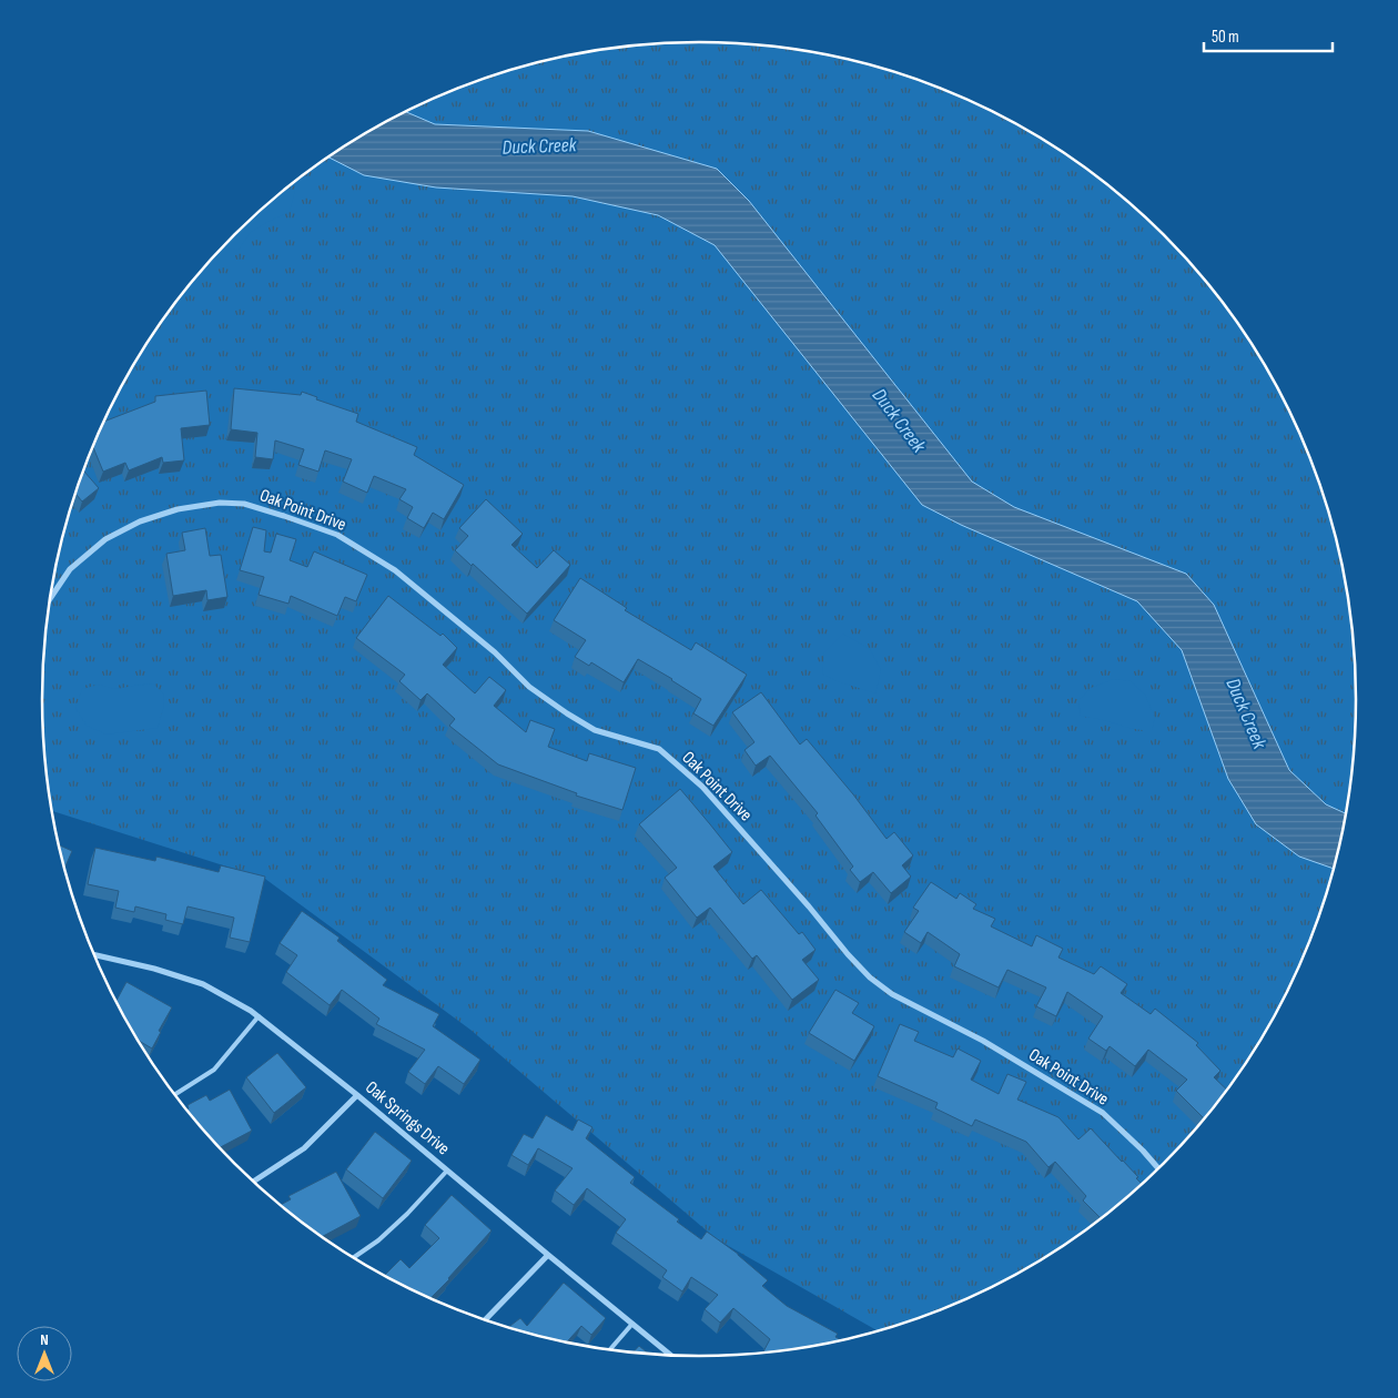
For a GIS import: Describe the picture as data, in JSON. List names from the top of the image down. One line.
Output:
{"streets":{"street":["Oak Point Drive","Oak Springs Drive"]},"water":["Duck Creek"],"scale_bar":"50 m","north":"top"}
